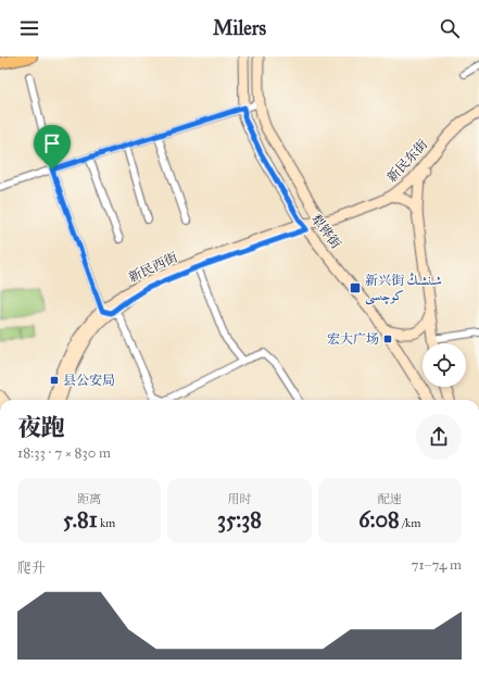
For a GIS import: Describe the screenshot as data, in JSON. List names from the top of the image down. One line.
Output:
{"streets":{"main road":["新民东街","犁铧街","新民西街"]},"crossings":[["新民东街","犁铧街"],["新民东街","新民西街"],["犁铧街","新民西街"]],"places":{"transit":["新兴街 شىنشىڭ كوچىسى","宏大广场","县公安局"]},"page":{"header":"Milers","heading":["夜跑","18:33 · 7 × 830 m"],"stats":[["距离","5.81 km"],["用时","35:38"],["配速","6:08 /km"]],"chart":["爬升","71–74 m"]}}
